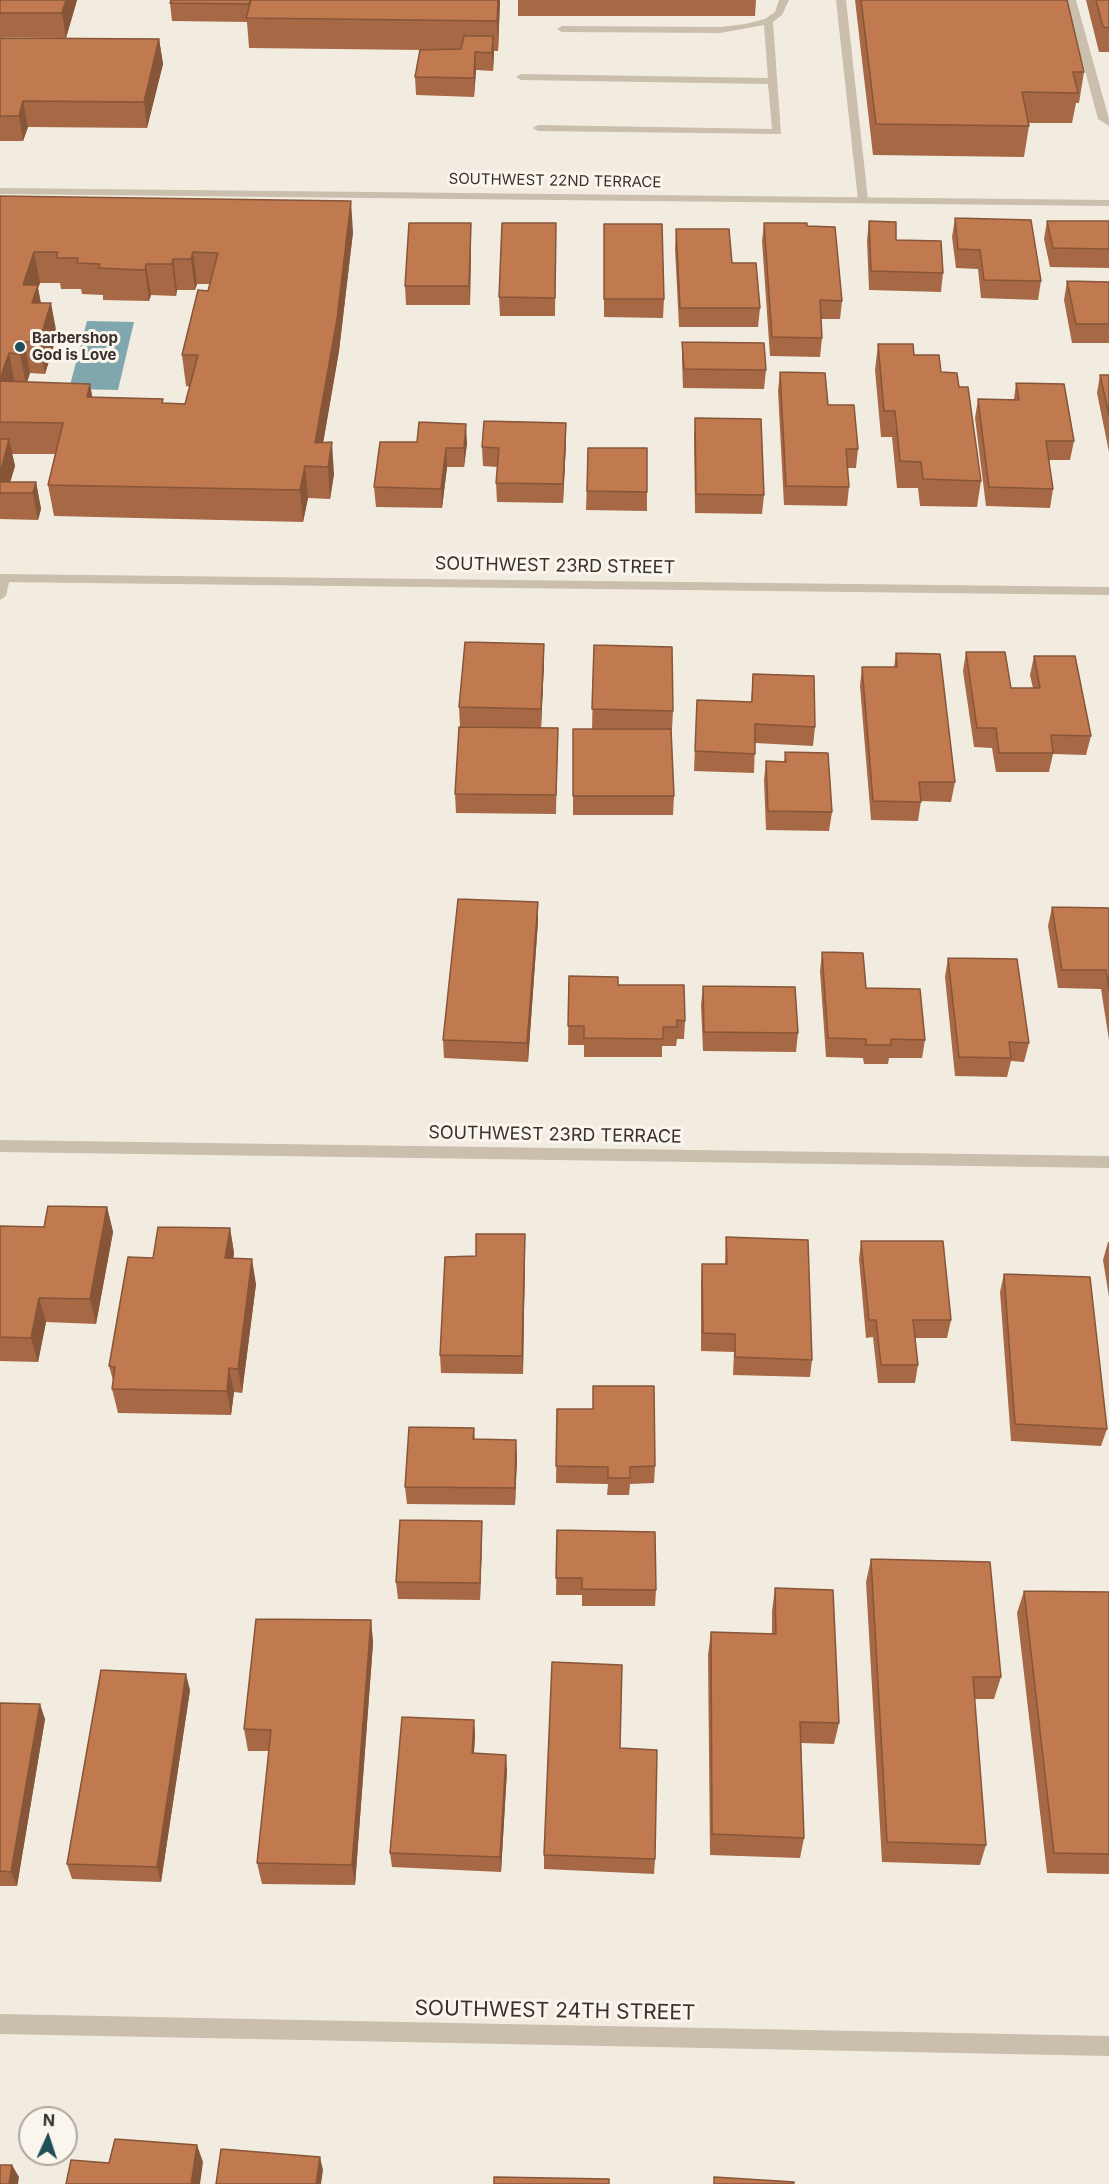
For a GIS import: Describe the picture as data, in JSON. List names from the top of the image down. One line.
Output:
{"streets":{"street":["SOUTHWEST 22ND TERRACE","SOUTHWEST 23RD STREET","SOUTHWEST 23RD TERRACE","SOUTHWEST 24TH STREET"]},"places":["Barbershop God is Love"],"north":"top"}
